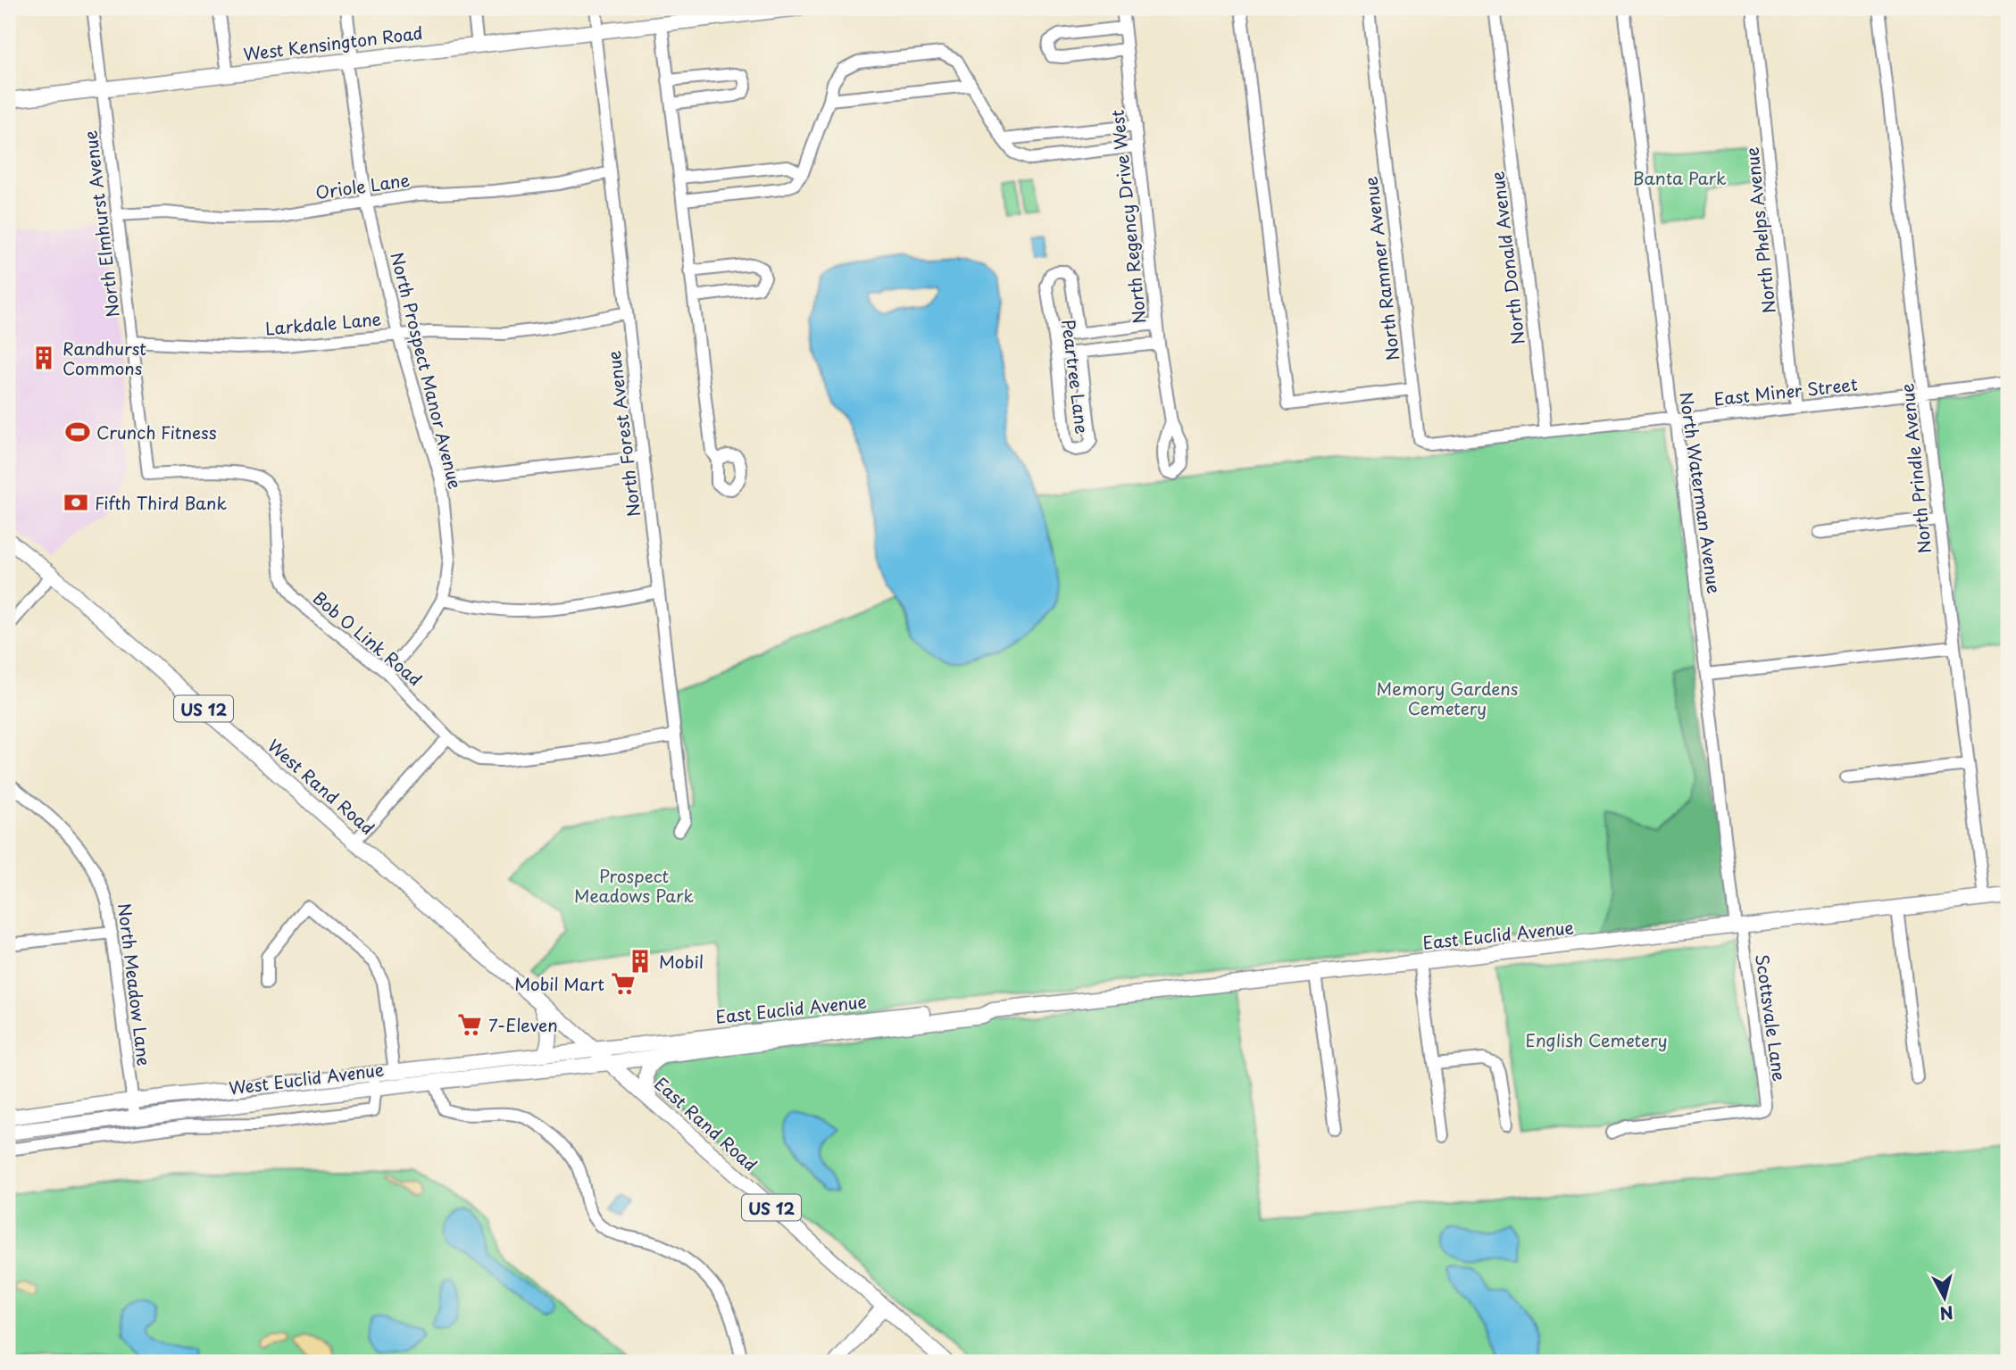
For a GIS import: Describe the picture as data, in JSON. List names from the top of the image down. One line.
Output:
{"streets":{"main road":["West Kensington Road","US 12","West Rand Road","East Euclid Avenue","West Euclid Avenue","East Rand Road"],"street":["Oriole Lane","North Regency Drive West","North Elmhurst Avenue","North Phelps Avenue","North Donald Avenue","North Rammer Avenue","Larkdale Lane","North Prospect Manor Avenue","Peartree Lane","East Miner Street","North Forest Avenue","North Prindle Avenue","North Waterman Avenue","Bob O Link Road","North Meadow Lane","Scottsvale Lane"]},"crossings":[["West Kensington Road","North Elmhurst Avenue"],["West Kensington Road","North Prospect Manor Avenue"],["West Kensington Road","North Forest Avenue"],["Oriole Lane","North Elmhurst Avenue"],["Oriole Lane","North Prospect Manor Avenue"],["Oriole Lane","North Forest Avenue"],["North Elmhurst Avenue","Larkdale Lane"],["North Elmhurst Avenue","Bob O Link Road"],["North Phelps Avenue","East Miner Street"],["North Donald Avenue","East Miner Street"],["North Rammer Avenue","East Miner Street"],["Larkdale Lane","North Prospect Manor Avenue"],["Larkdale Lane","North Forest Avenue"],["North Prospect Manor Avenue","Bob O Link Road"],["East Miner Street","North Prindle Avenue"],["East Miner Street","North Waterman Avenue"],["North Forest Avenue","Bob O Link Road"],["North Prindle Avenue","East Euclid Avenue"],["North Waterman Avenue","East Euclid Avenue"],["North Waterman Avenue","Scottsvale Lane"],["West Rand Road","East Euclid Avenue"],["West Rand Road","West Euclid Avenue"],["West Rand Road","East Rand Road"],["East Euclid Avenue","Scottsvale Lane"],["East Euclid Avenue","West Euclid Avenue"],["East Euclid Avenue","East Rand Road"],["North Meadow Lane","West Euclid Avenue"],["West Euclid Avenue","East Rand Road"]],"parks":["Banta Park","Memory Gardens Cemetery","Prospect Meadows Park","English Cemetery"],"places":{"building":["Randhurst Commons","Mobil"],"sports":["Crunch Fitness"],"bank":["Fifth Third Bank"],"supermarket":["Mobil Mart","7-Eleven"]},"north":"bottom"}
